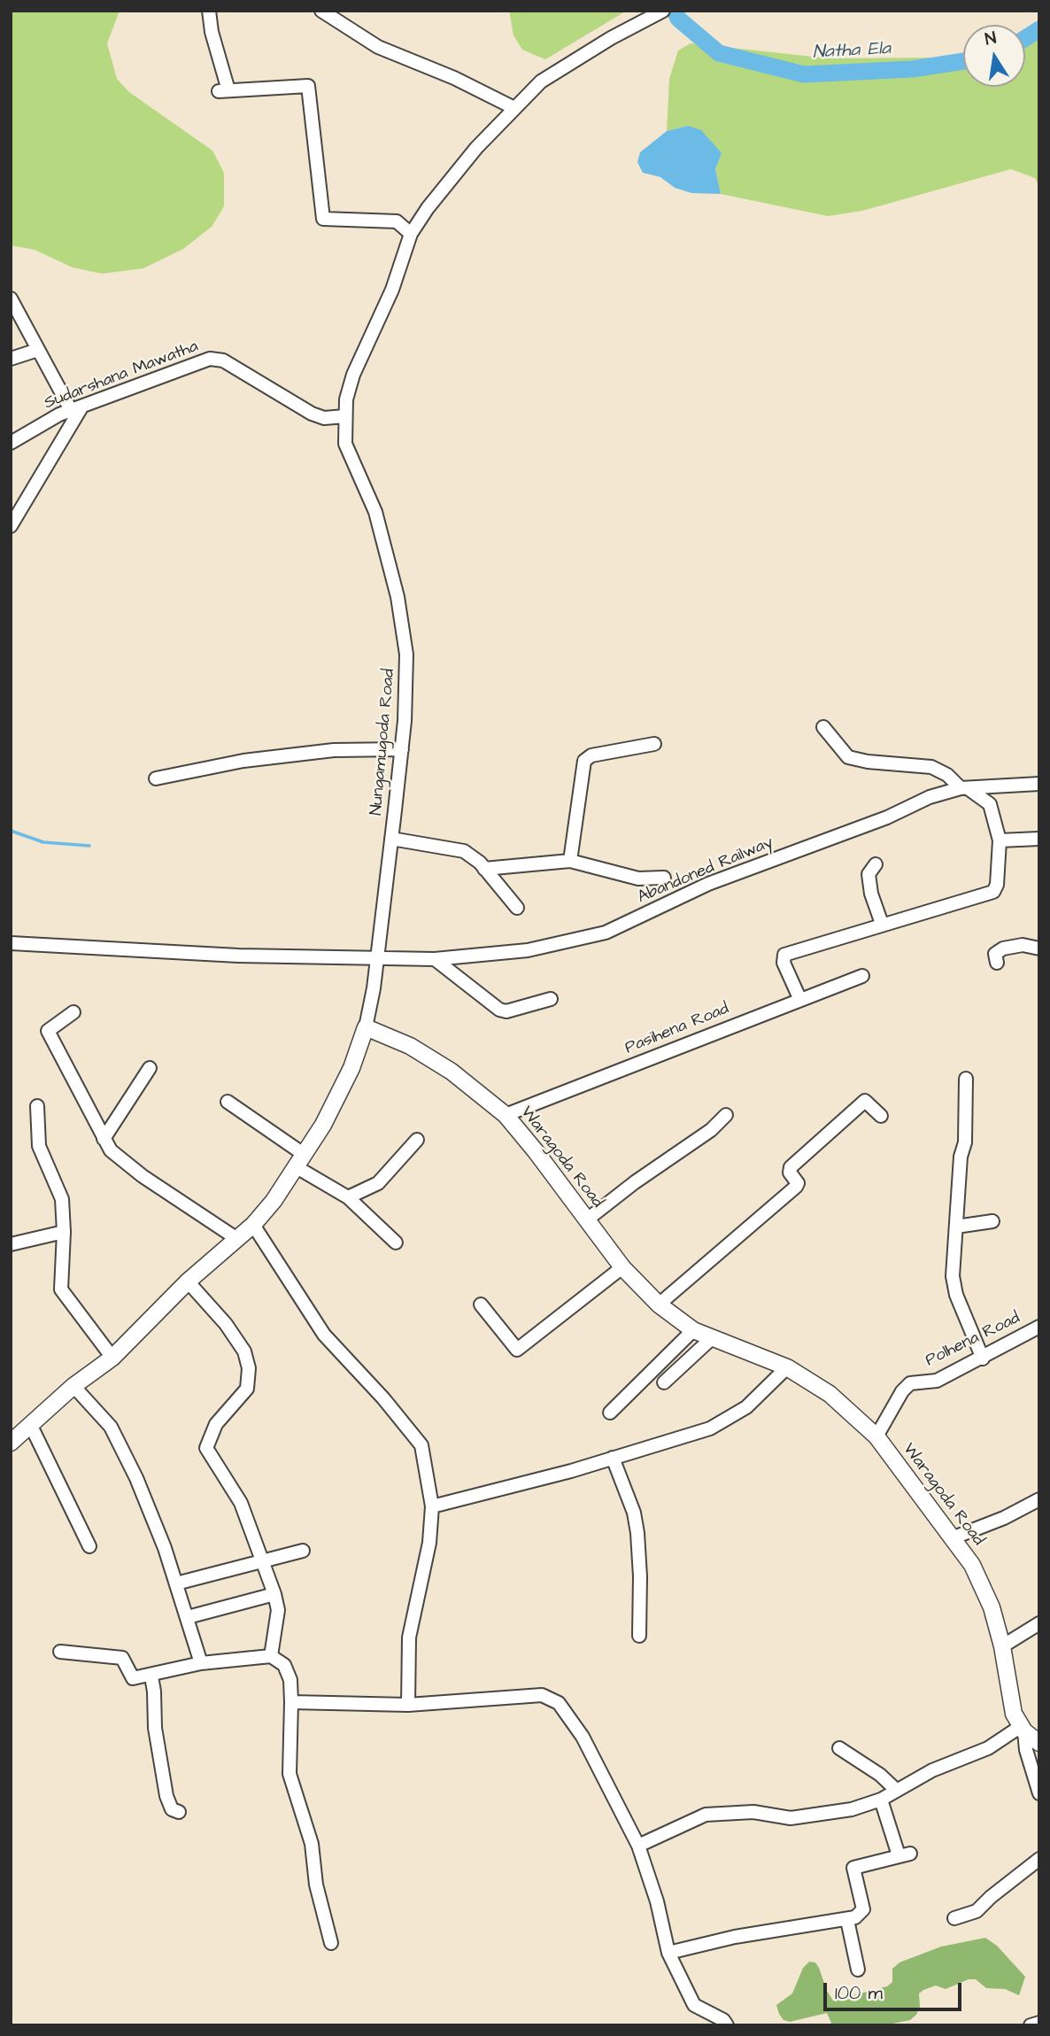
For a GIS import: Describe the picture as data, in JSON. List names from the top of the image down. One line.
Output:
{"streets":{"main road":["Waragoda Road"],"street":["Sudarshana Mawatha","Nungamugoda Road","Abandoned Railway","Pasihena Road","Polhena Road"]},"crossings":[["Sudarshana Mawatha","Nungamugoda Road"],["Nungamugoda Road","Abandoned Railway"],["Nungamugoda Road","Waragoda Road"],["Pasihena Road","Waragoda Road"],["Waragoda Road","Polhena Road"]],"water":["Natha Ela"],"scale_bar":"100 m","north":"top"}
